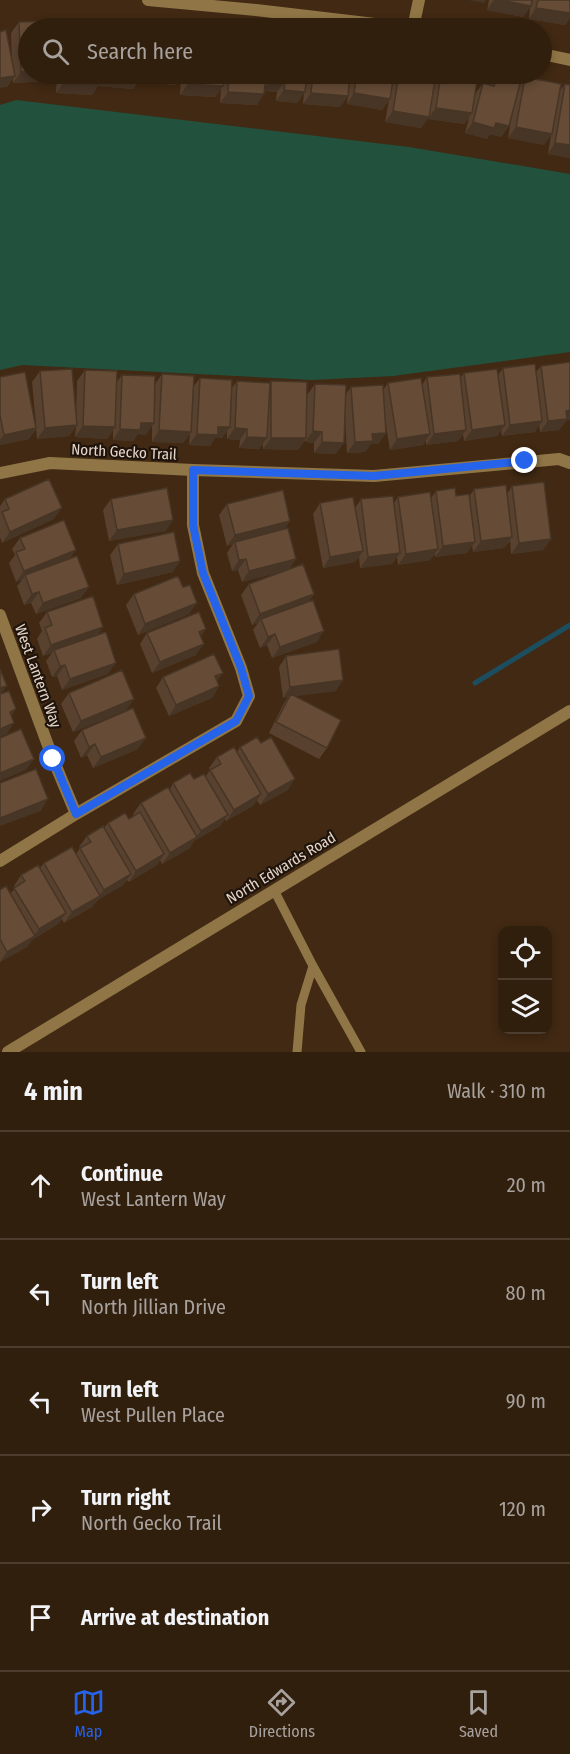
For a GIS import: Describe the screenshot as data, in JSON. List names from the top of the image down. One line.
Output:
{"streets":{"street":["North Gecko Trail","West Lantern Way","North Edwards Road"]},"page":{"search":"Search here","heading":["4 min","Walk · 310 m"],"list":[["Continue","West Lantern Way","20 m"],["Turn left","North Jillian Drive","80 m"],["Turn left","West Pullen Place","90 m"],["Turn right","North Gecko Trail","120 m"],"Arrive at destination"],"nav":["Map","Directions","Saved"]}}
